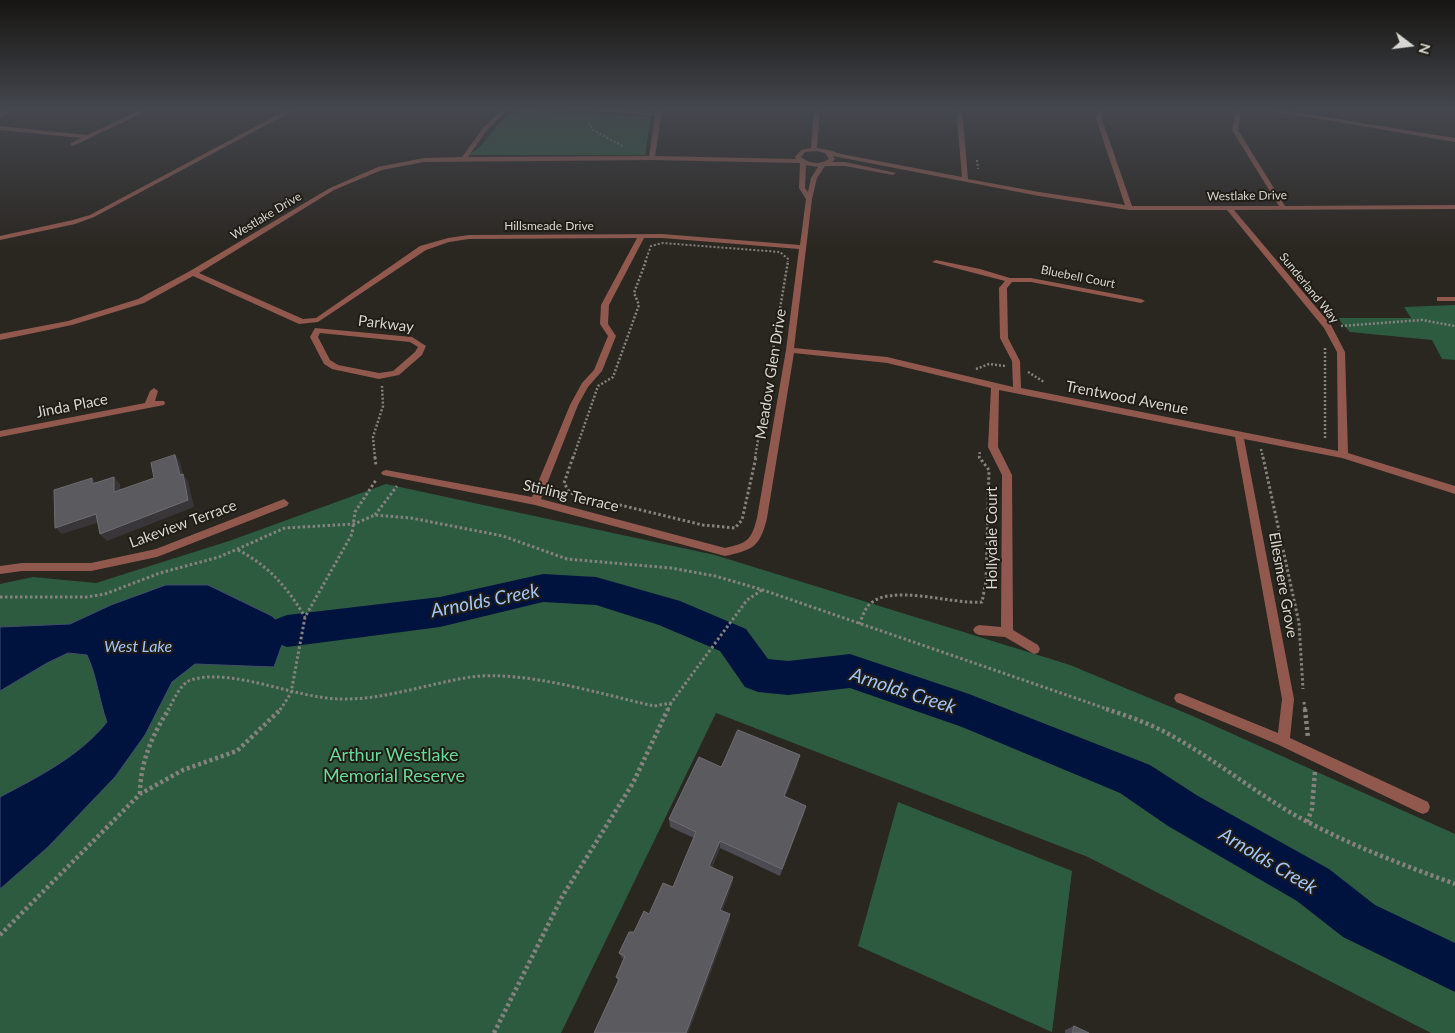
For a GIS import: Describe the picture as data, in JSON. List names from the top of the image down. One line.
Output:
{"streets":{"street":["Westlake Drive","Hillsmeade Drive","Bluebell Court","Sunderland Way","Parkway","Meadow Glen Drive","Trentwood Avenue","Jinda Place","Stirling Terrace","Lakeview Terrace","Hollydale Court","Ellesmere Grove"]},"crossings":[["Westlake Drive","Sunderland Way"],["Westlake Drive","Meadow Glen Drive"],["Hillsmeade Drive","Meadow Glen Drive"],["Sunderland Way","Trentwood Avenue"],["Meadow Glen Drive","Trentwood Avenue"],["Meadow Glen Drive","Stirling Terrace"],["Trentwood Avenue","Hollydale Court"],["Trentwood Avenue","Ellesmere Grove"]],"water":["Arnolds Creek","West Lake"],"parks":["Arthur Westlake Memorial Reserve"],"north":"right"}
